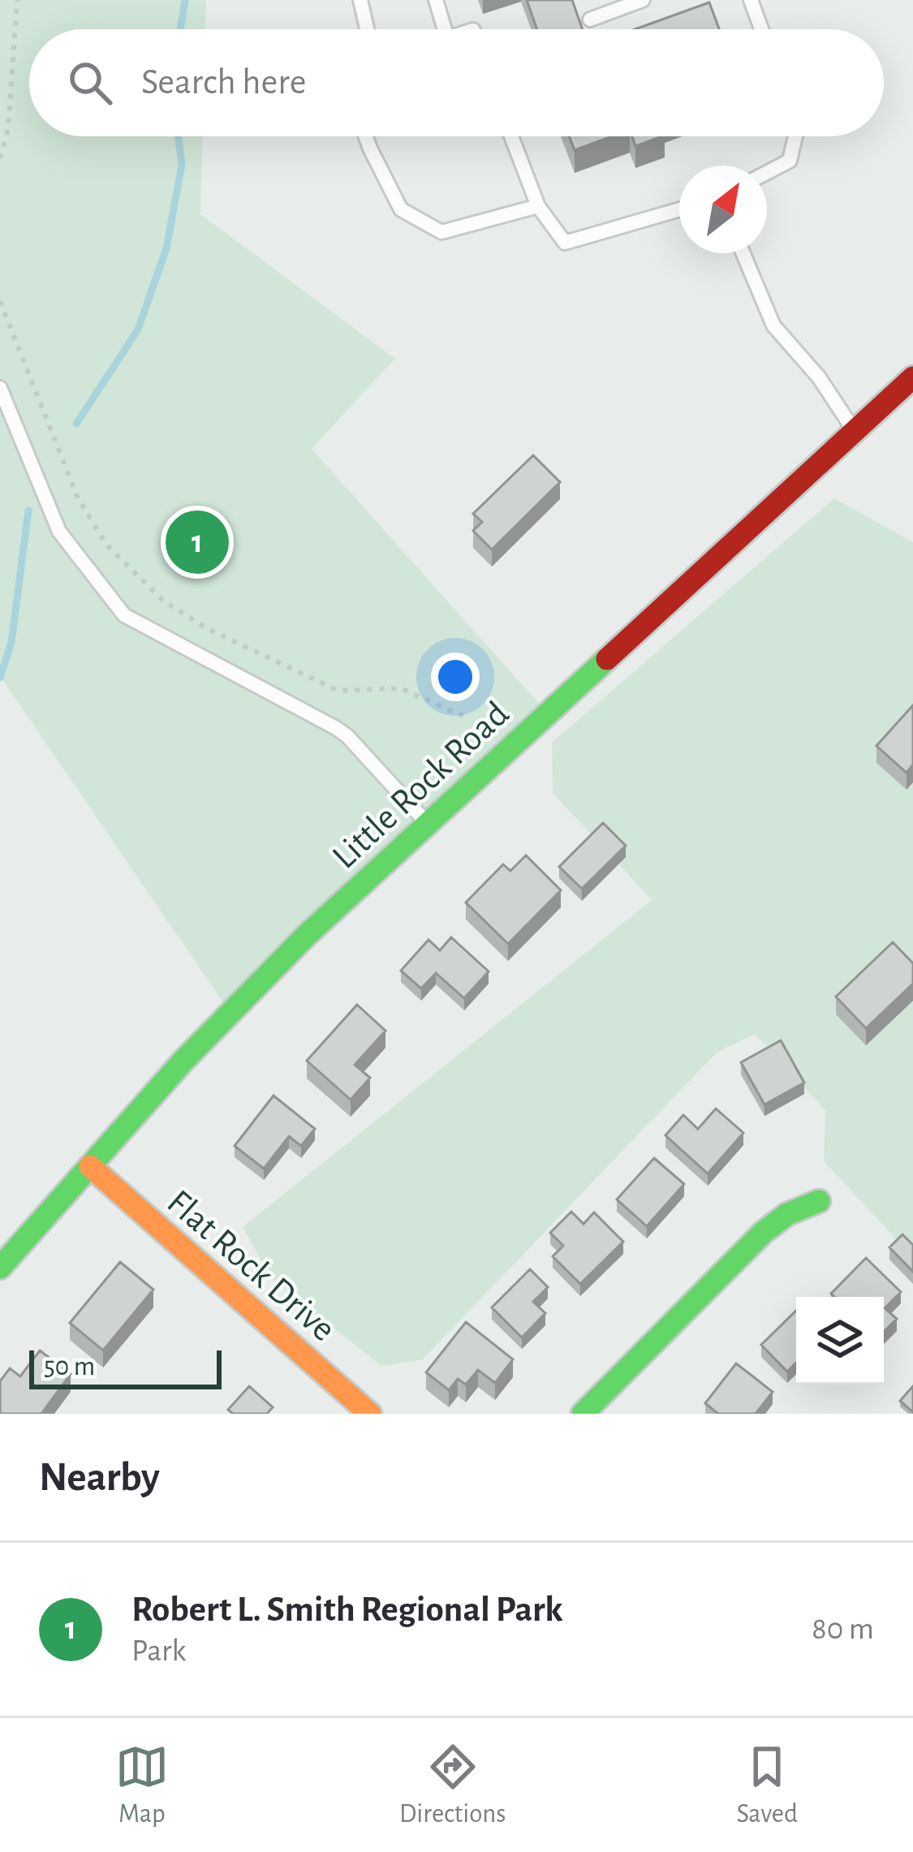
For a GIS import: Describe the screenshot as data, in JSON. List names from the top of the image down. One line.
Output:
{"streets":{"main road":["Little Rock Road","Flat Rock Drive"]},"crossings":[["Little Rock Road","Flat Rock Drive"]],"scale_bar":"50 m","north":"top right","page":{"search":"Search here","pins":"1","scale":"50 m","heading":"Nearby","list":[{"mark":"1","name":"Robert L. Smith Regional Park","note":"Park","value":"80 m"}],"nav":["Map","Directions","Saved"]}}
